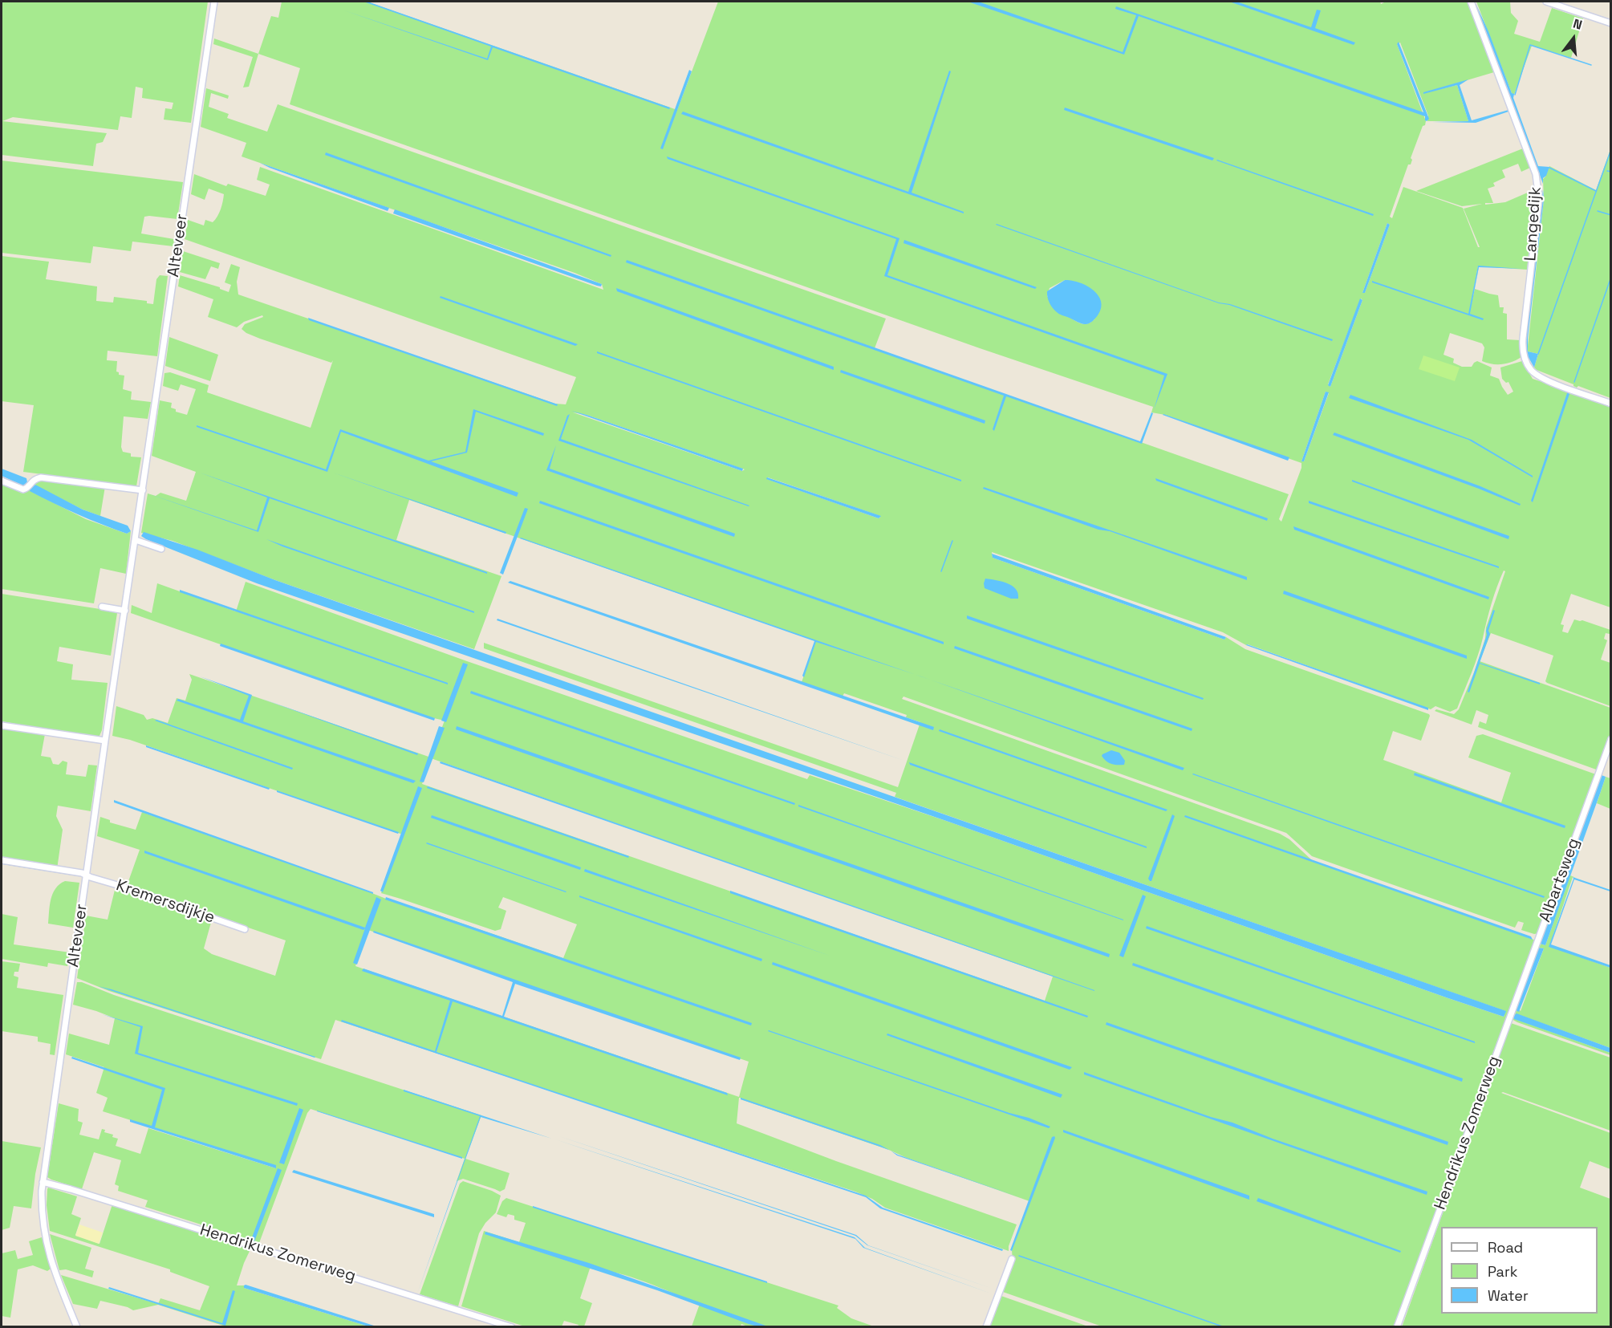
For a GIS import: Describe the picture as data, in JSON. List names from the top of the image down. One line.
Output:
{"streets":{"street":["Langedijk","Alteveer","Albartsweg","Kremersdijkje","Hendrikus Zomerweg"]},"crossings":[["Alteveer","Kremersdijkje"],["Alteveer","Hendrikus Zomerweg"],["Albartsweg","Hendrikus Zomerweg"]],"legend":["Road","Park","Water"],"north":"top"}
